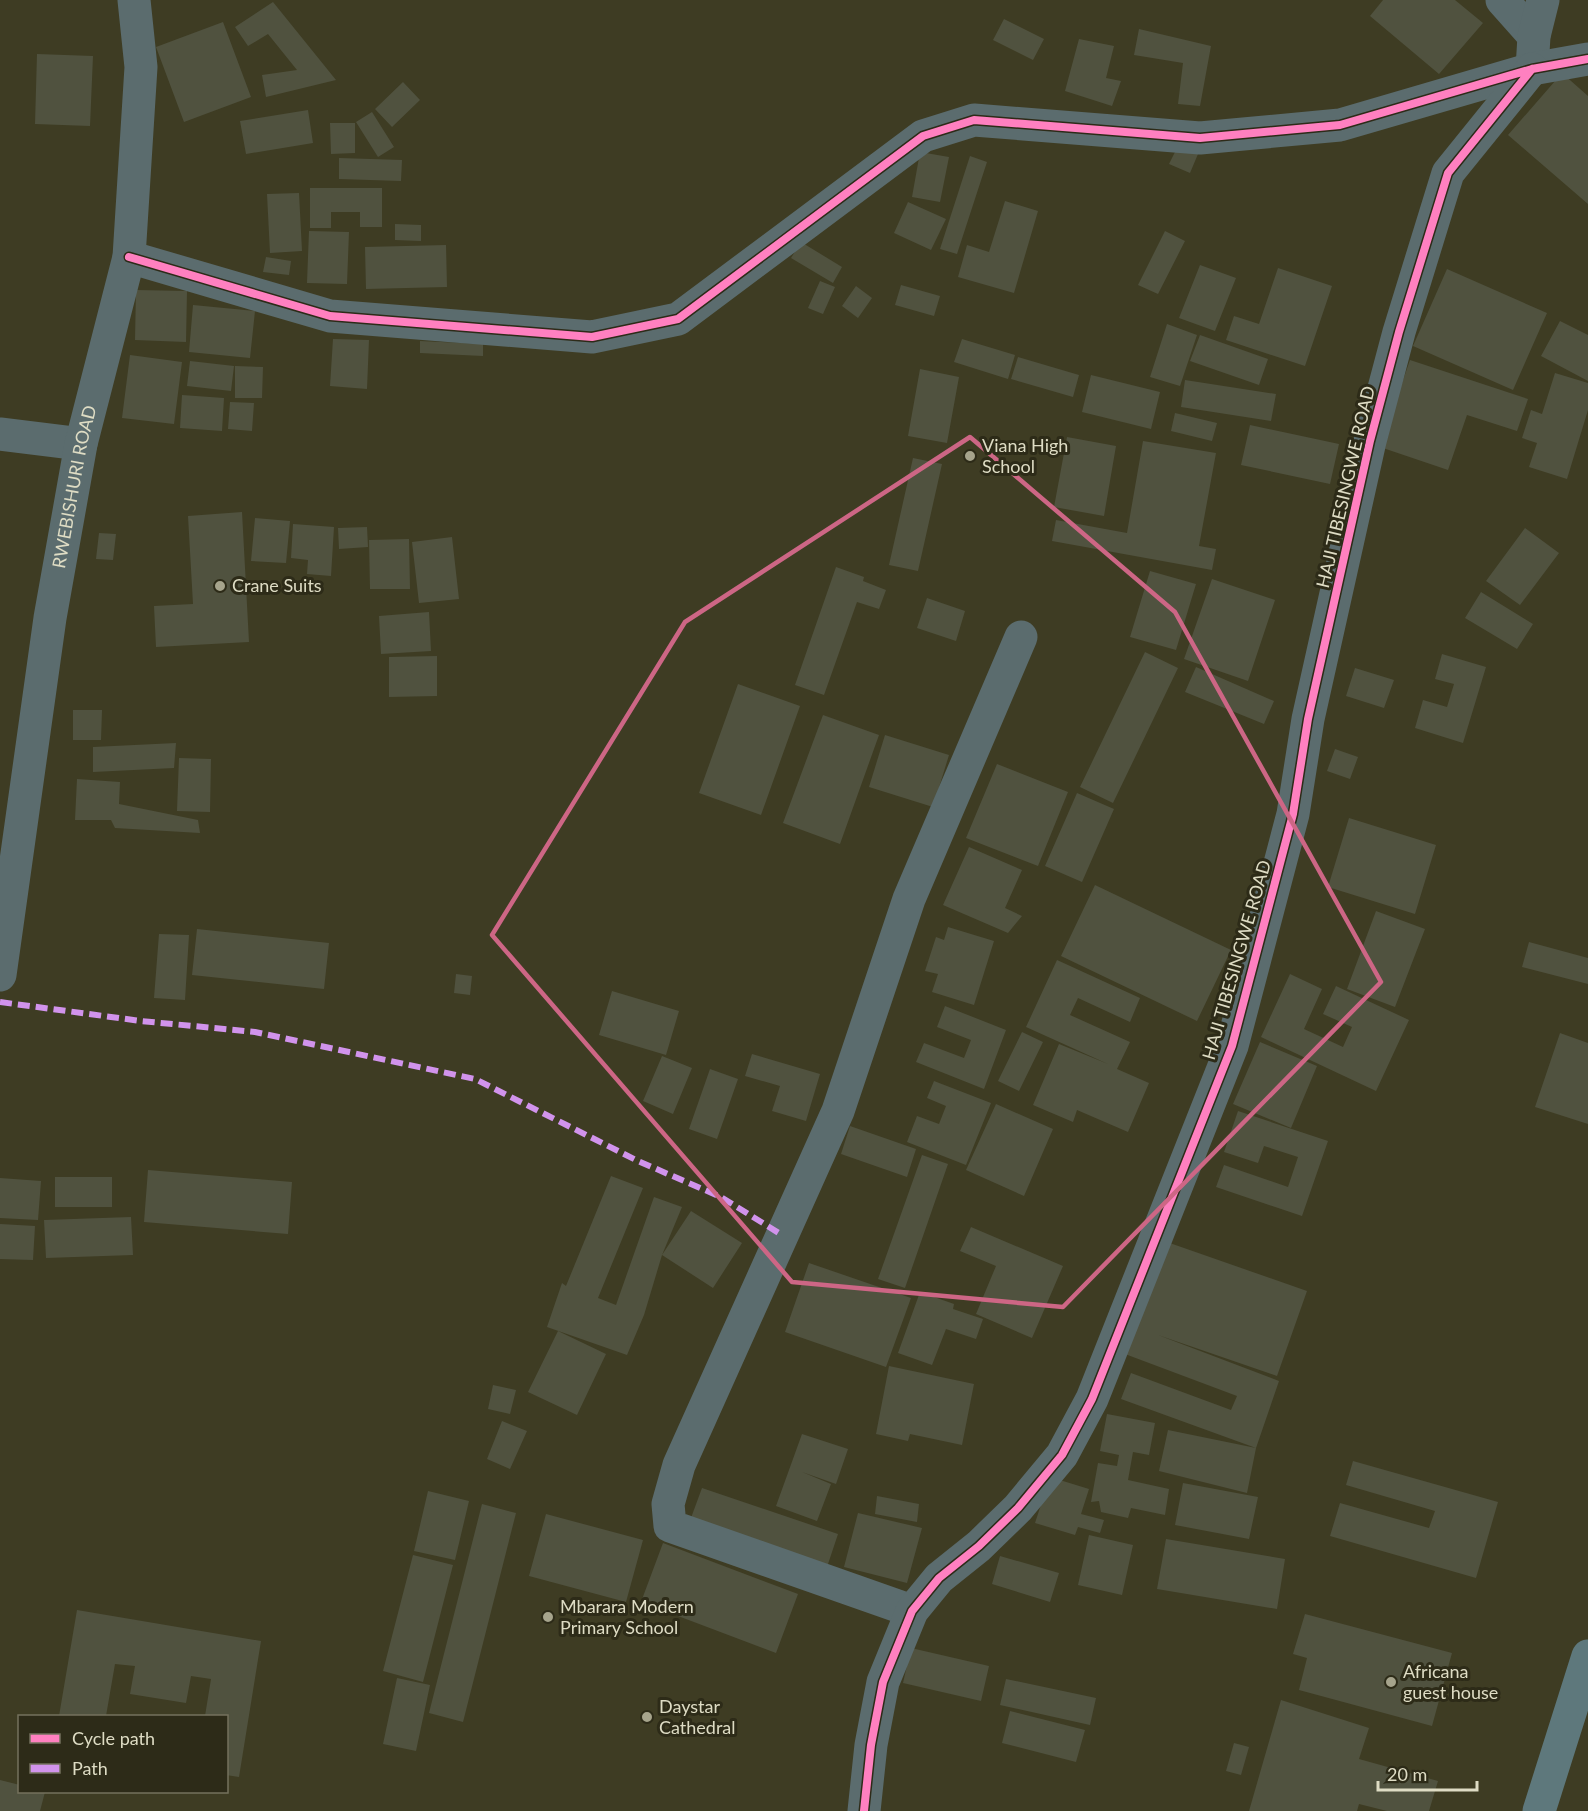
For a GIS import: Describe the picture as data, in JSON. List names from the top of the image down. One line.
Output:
{"streets":{"street":["RWEBISHURI ROAD","HAJI TIBESINGWE ROAD"]},"places":["Viana High School","Crane Suits","Mbarara Modern Primary School","Africana guest house","Daystar Cathedral"],"legend":["Cycle path","Path"],"scale_bar":"20 m"}
